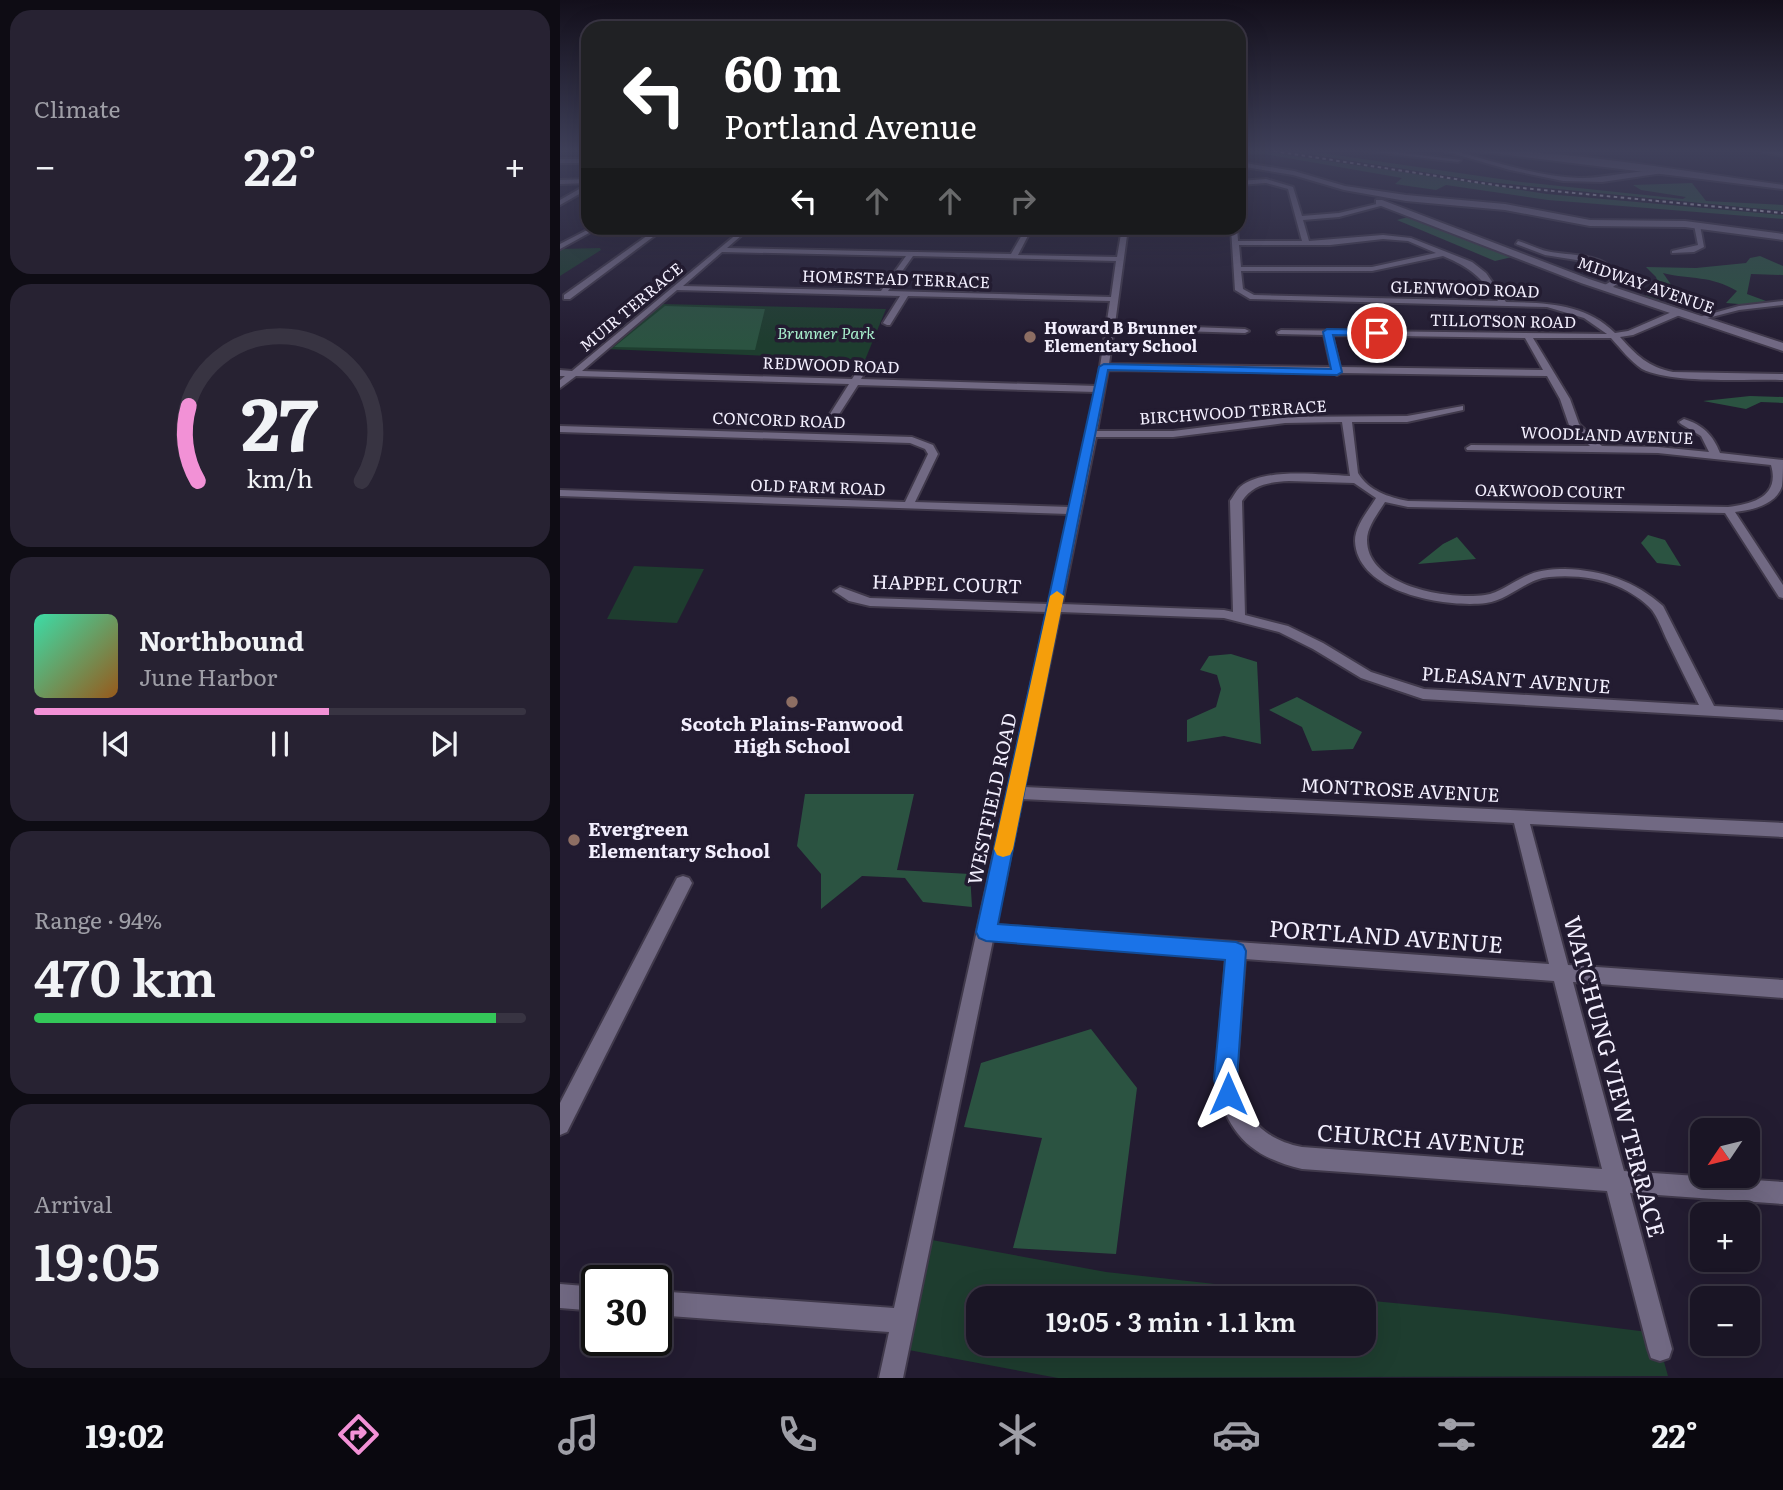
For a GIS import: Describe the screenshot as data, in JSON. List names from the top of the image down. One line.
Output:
{"streets":{"main road":["MIDWAY AVENUE"],"street":["HOMESTEAD TERRACE","GLENWOOD ROAD","MUIR TERRACE","TILLOTSON ROAD","REDWOOD ROAD","BIRCHWOOD TERRACE","CONCORD ROAD","WOODLAND AVENUE","OLD FARM ROAD","OAKWOOD COURT","HAPPEL COURT","PLEASANT AVENUE","MONTROSE AVENUE","WESTFIELD ROAD","PORTLAND AVENUE","WATCHUNG VIEW TERRACE","CHURCH AVENUE"]},"crossings":[["HOMESTEAD TERRACE","MUIR TERRACE"],["HOMESTEAD TERRACE","WESTFIELD ROAD"],["MIDWAY AVENUE","TILLOTSON ROAD"],["GLENWOOD ROAD","TILLOTSON ROAD"],["MUIR TERRACE","REDWOOD ROAD"],["REDWOOD ROAD","WESTFIELD ROAD"],["BIRCHWOOD TERRACE","WESTFIELD ROAD"],["CONCORD ROAD","OLD FARM ROAD"],["WOODLAND AVENUE","OAKWOOD COURT"],["OLD FARM ROAD","WESTFIELD ROAD"],["HAPPEL COURT","PLEASANT AVENUE"],["HAPPEL COURT","WESTFIELD ROAD"],["PLEASANT AVENUE","WESTFIELD ROAD"],["MONTROSE AVENUE","WESTFIELD ROAD"],["MONTROSE AVENUE","WATCHUNG VIEW TERRACE"],["WESTFIELD ROAD","PORTLAND AVENUE"],["PORTLAND AVENUE","WATCHUNG VIEW TERRACE"],["PORTLAND AVENUE","CHURCH AVENUE"],["WATCHUNG VIEW TERRACE","CHURCH AVENUE"]],"parks":["Brunner Park"],"places":["Howard B Brunner Elementary School","Scotch Plains-Fanwood High School","Evergreen Elementary School"],"north":"bottom left","page":{"tile":["Climate",["Range · 94%","470 km"],["Arrival","19:05"]],"turn":["60 m","Portland Avenue"],"heat":["−","22°","+"],"song":["Northbound","June Harbor"],"map_buttons":["+","−"],"limit":"30","trip":"19:05 · 3 min · 1.1 km","tabs":["19:02","22°"],"gauge":["27","km/h"]}}
